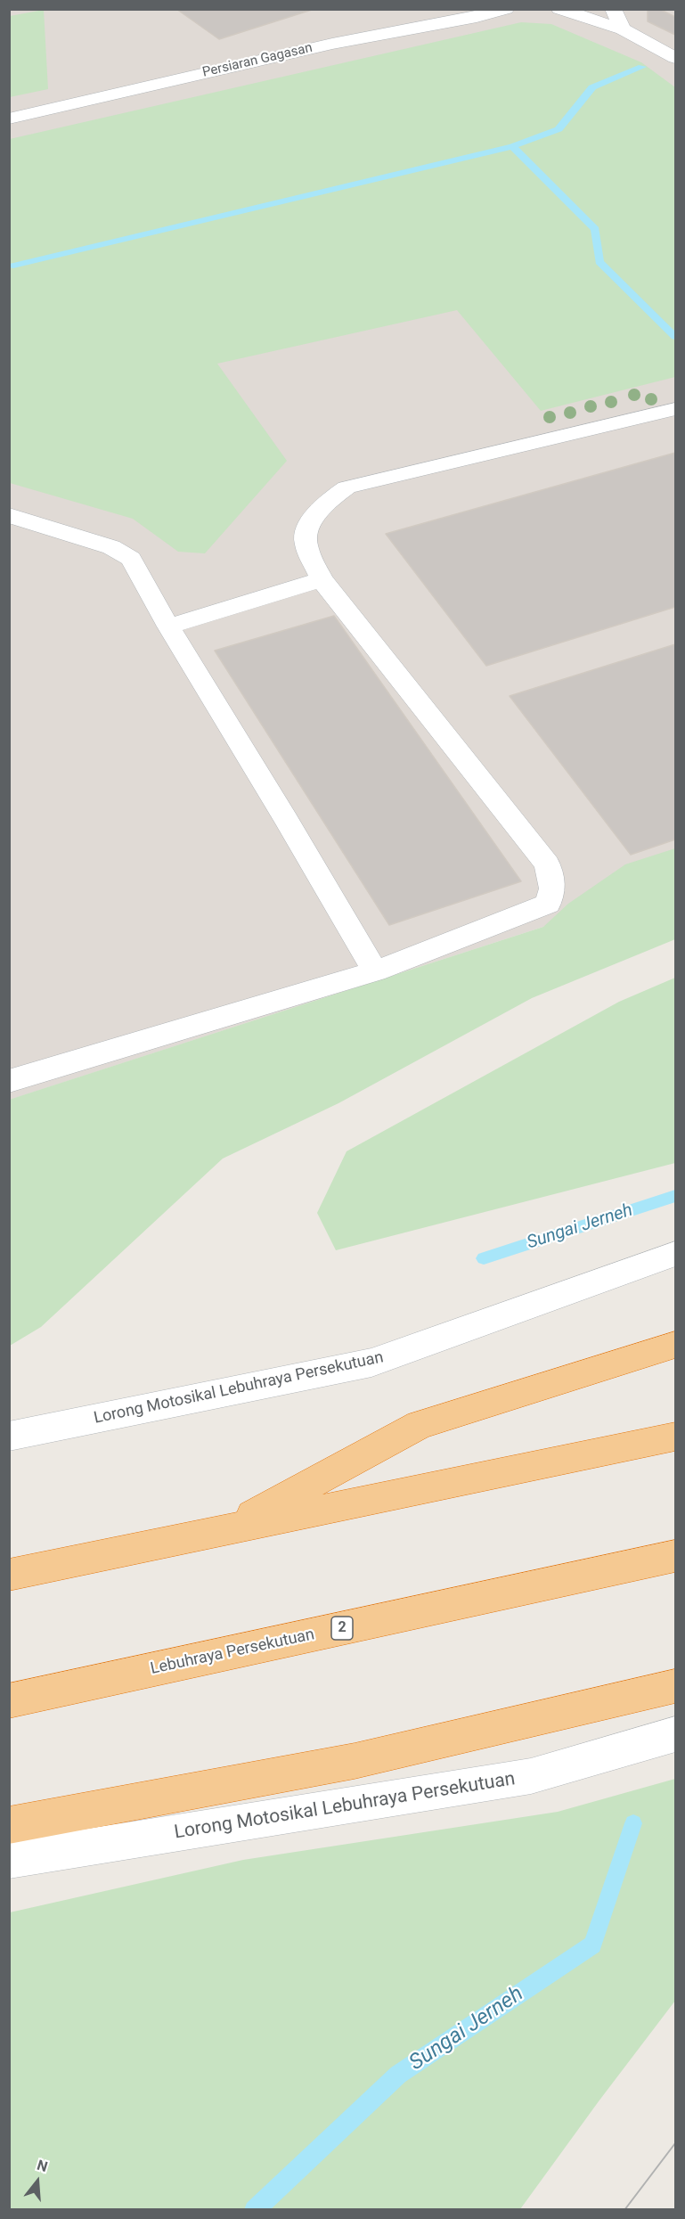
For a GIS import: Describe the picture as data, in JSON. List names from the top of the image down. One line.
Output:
{"streets":{"highway":["2","Lebuhraya Persekutuan"],"street":["Persiaran Gagasan","Lorong Motosikal Lebuhraya Persekutuan"]},"water":["Sungai Jerneh"],"north":"top"}
